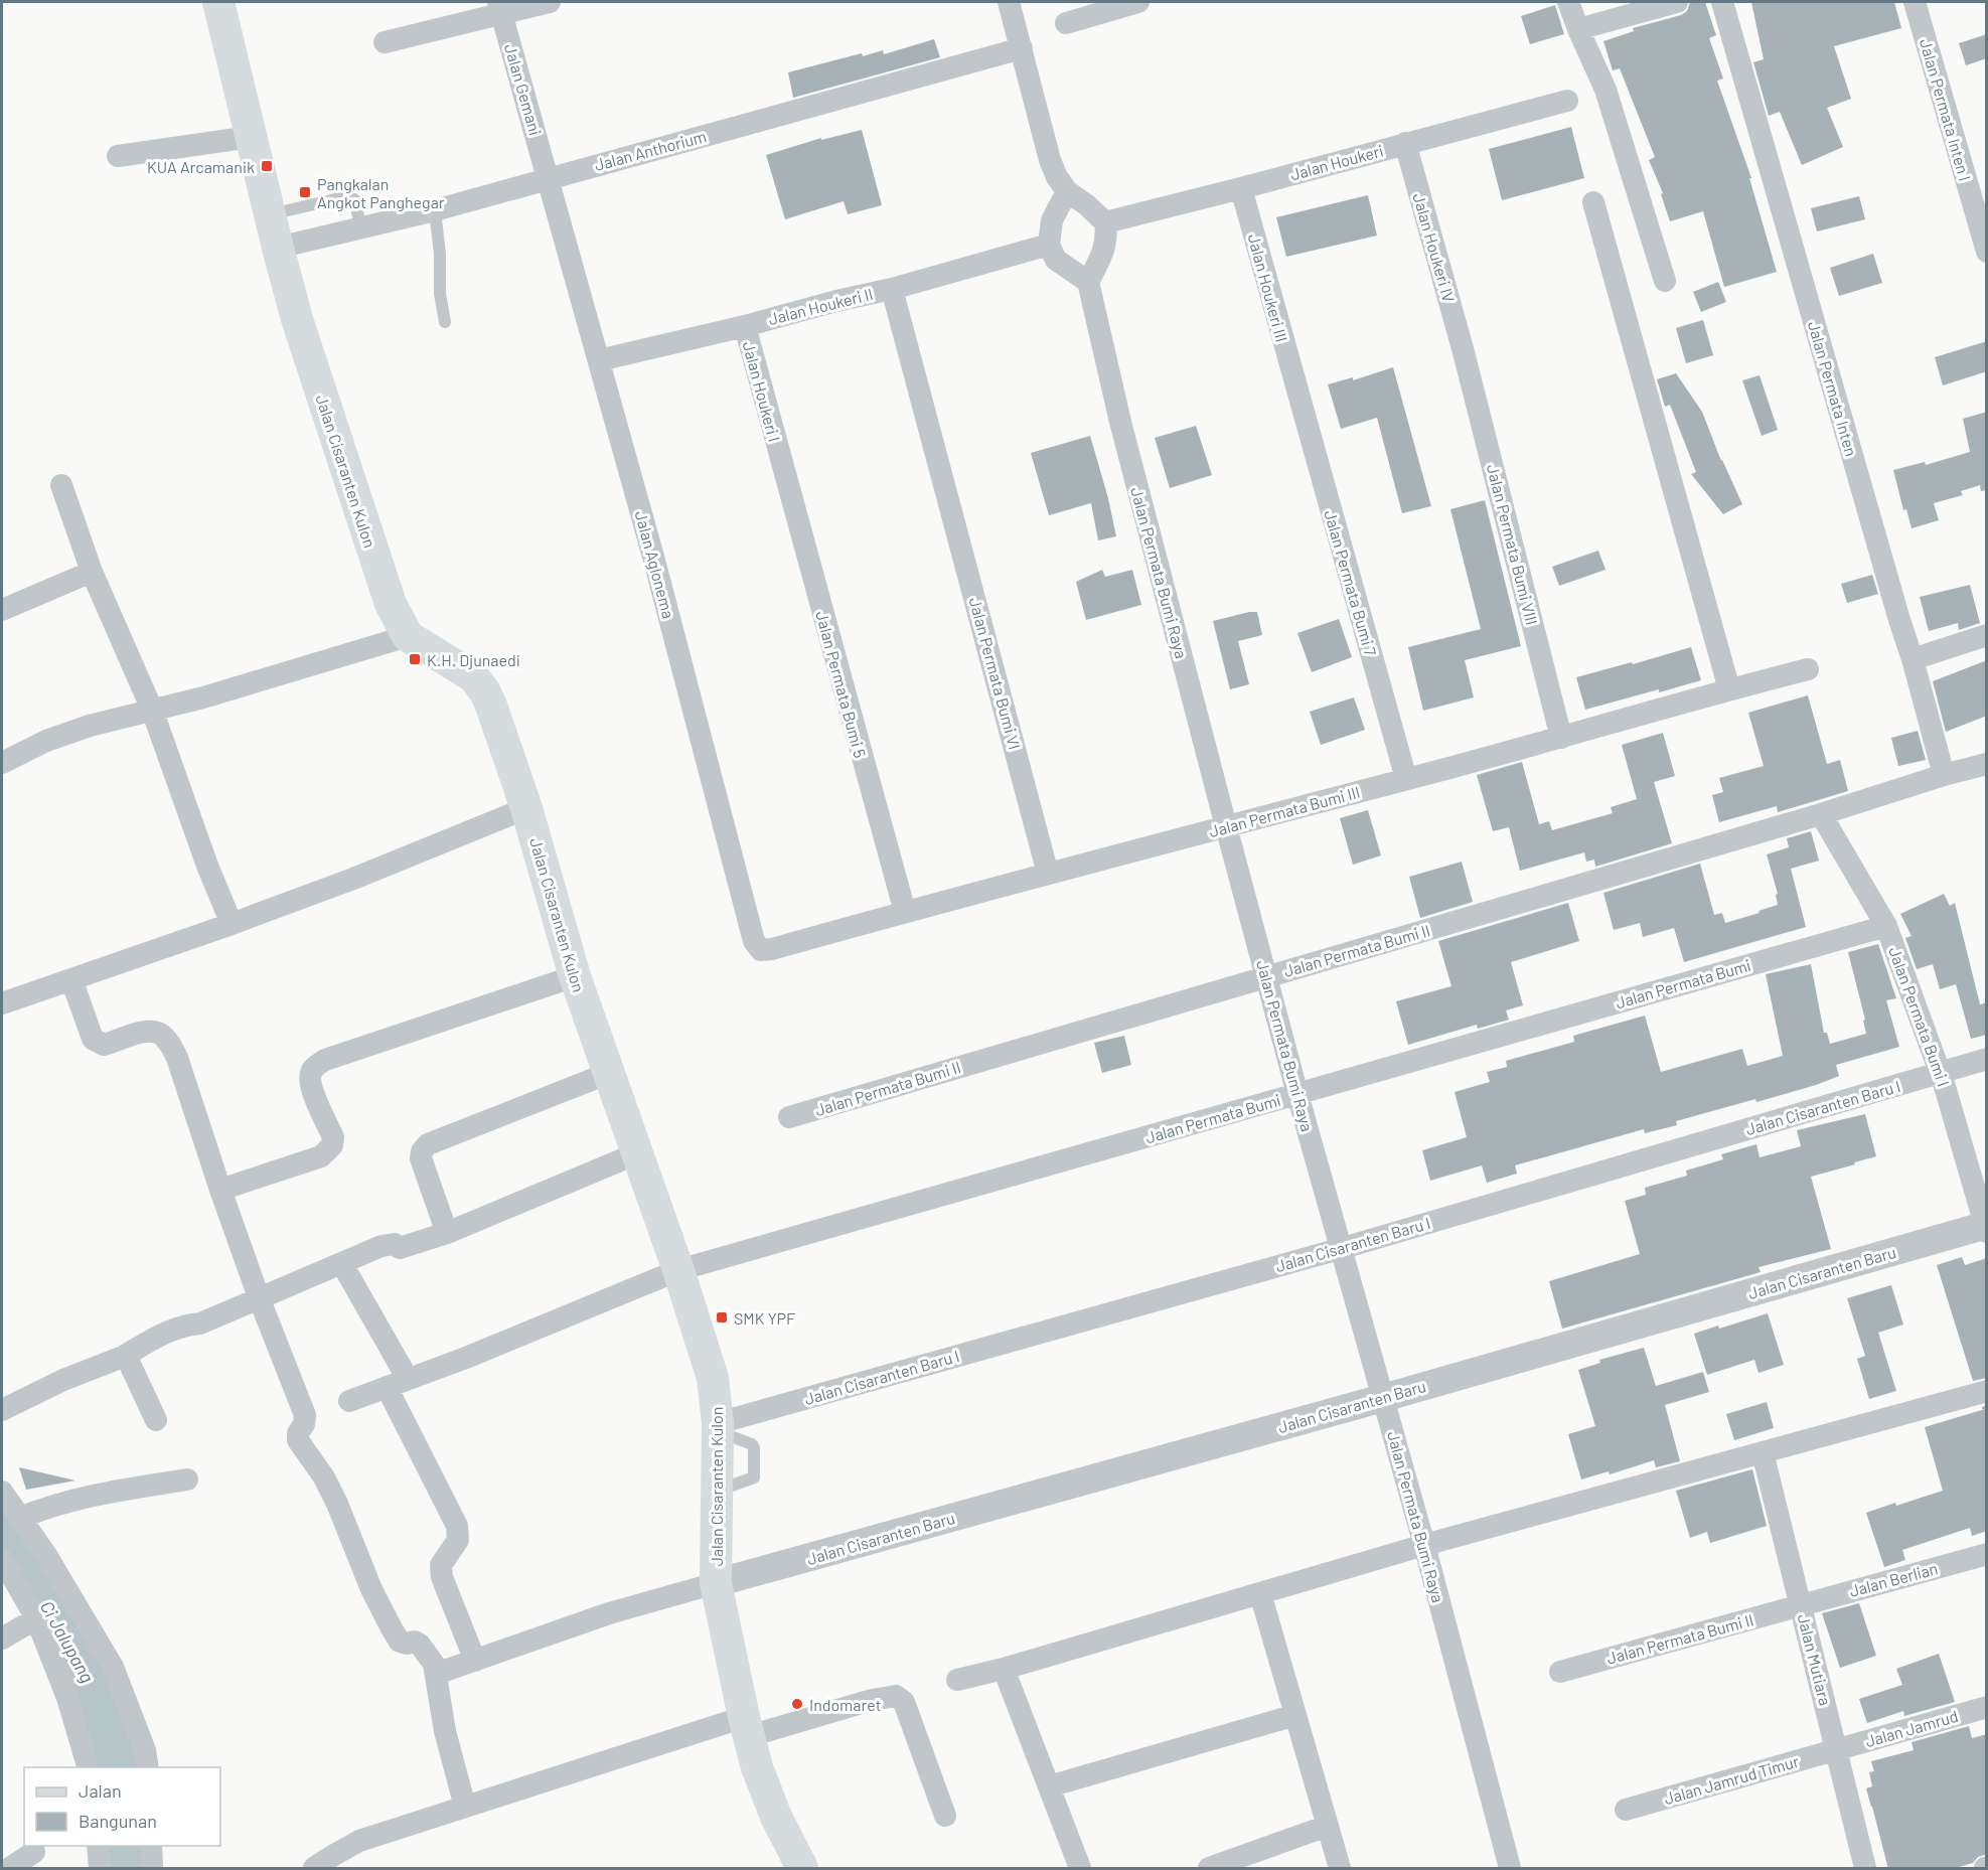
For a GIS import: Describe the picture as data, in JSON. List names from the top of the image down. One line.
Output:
{"streets":{"main road":["Jalan Cisaranten Kulon"],"street":["Jalan Gemani","Jalan Permata Inten I","Jalan Anthorium","Jalan Houkeri","Jalan Houkeri IV","Jalan Houkeri III","Jalan Houkeri II","Jalan Permata Inten","Jalan Houkeri I","Jalan Permata Bumi VIII","Jalan Aglonema","Jalan Permata Bumi Raya","Jalan Permata Bumi 7","Jalan Permata Bumi VI","Jalan Permata Bumi 5","Jalan Permata Bumi III","Jalan Permata Bumi II","Jalan Permata Bumi","Jalan Permata Bumi I","Jalan Cisaranten Baru I","Jalan Cisaranten Baru","Jalan Berlian","Jalan Mutiara","Jalan Jamrud","Jalan Jamrud Timur"]},"crossings":[["Jalan Gemani","Jalan Anthorium"],["Jalan Gemani","Jalan Aglonema"],["Jalan Anthorium","Jalan Cisaranten Kulon"],["Jalan Anthorium","Jalan Aglonema"],["Jalan Houkeri","Jalan Houkeri IV"],["Jalan Houkeri","Jalan Houkeri III"],["Jalan Houkeri IV","Jalan Permata Bumi VIII"],["Jalan Houkeri III","Jalan Permata Bumi 7"],["Jalan Houkeri II","Jalan Houkeri I"],["Jalan Houkeri II","Jalan Aglonema"],["Jalan Houkeri II","Jalan Permata Bumi VI"],["Jalan Permata Inten","Jalan Permata Bumi II"],["Jalan Houkeri I","Jalan Permata Bumi 5"],["Jalan Cisaranten Kulon","Jalan Permata Bumi"],["Jalan Cisaranten Kulon","Jalan Cisaranten Baru I"],["Jalan Cisaranten Kulon","Jalan Cisaranten Baru"],["Jalan Permata Bumi VIII","Jalan Permata Bumi III"],["Jalan Aglonema","Jalan Permata Bumi III"],["Jalan Permata Bumi Raya","Jalan Permata Bumi III"],["Jalan Permata Bumi Raya","Jalan Permata Bumi II"],["Jalan Permata Bumi Raya","Jalan Permata Bumi"],["Jalan Permata Bumi Raya","Jalan Cisaranten Baru I"],["Jalan Permata Bumi Raya","Jalan Cisaranten Baru"],["Jalan Permata Bumi 7","Jalan Permata Bumi III"],["Jalan Permata Bumi VI","Jalan Permata Bumi III"],["Jalan Permata Bumi 5","Jalan Permata Bumi III"],["Jalan Permata Bumi II","Jalan Permata Bumi I"],["Jalan Permata Bumi II","Jalan Berlian"],["Jalan Permata Bumi II","Jalan Mutiara"],["Jalan Permata Bumi","Jalan Permata Bumi I"],["Jalan Permata Bumi I","Jalan Cisaranten Baru I"],["Jalan Permata Bumi I","Jalan Cisaranten Baru"],["Jalan Berlian","Jalan Mutiara"],["Jalan Mutiara","Jalan Jamrud"],["Jalan Mutiara","Jalan Jamrud Timur"],["Jalan Jamrud","Jalan Jamrud Timur"]],"water":["Ci Jalupang"],"places":{"transit":["KUA Arcamanik","Pangkalan Angkot Panghegar","K.H. Djunaedi","SMK YPF"],"other":["Indomaret"]},"legend":["Jalan","Bangunan"]}
